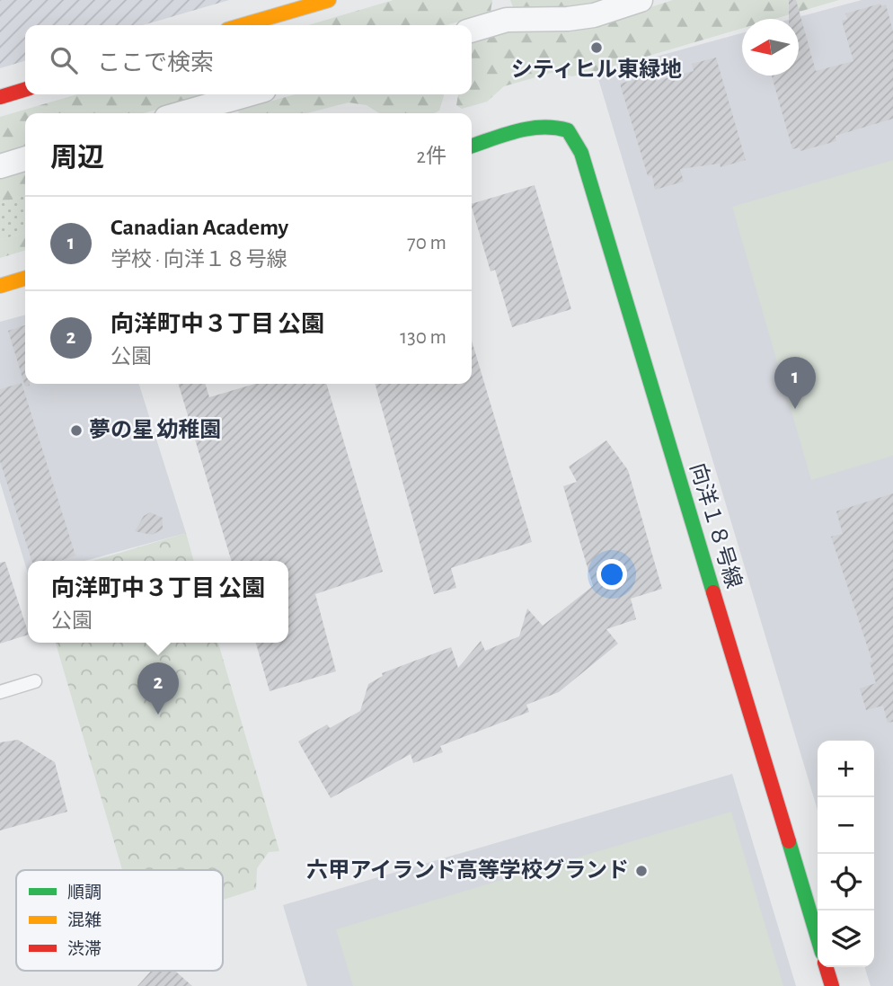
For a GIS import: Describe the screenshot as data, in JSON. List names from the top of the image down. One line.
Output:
{"streets":{"street":["向洋１８号線"]},"places":["シティヒル東緑地","夢の星 幼稚園","六甲アイランド高等学校グランド"],"legend":["順調","混雑","渋滞"],"north":"left","page":{"search":"ここで検索","heading":["周辺","2件"],"list":[{"mark":"1","name":"Canadian Academy","note":"学校 · 向洋１８号線","value":"70 m"},{"mark":"2","name":"向洋町中３丁目 公園","note":"公園","value":"130 m"}],"pins":["1","2"],"popup":["向洋町中３丁目 公園","公園"],"map_buttons":["+","−"]}}
